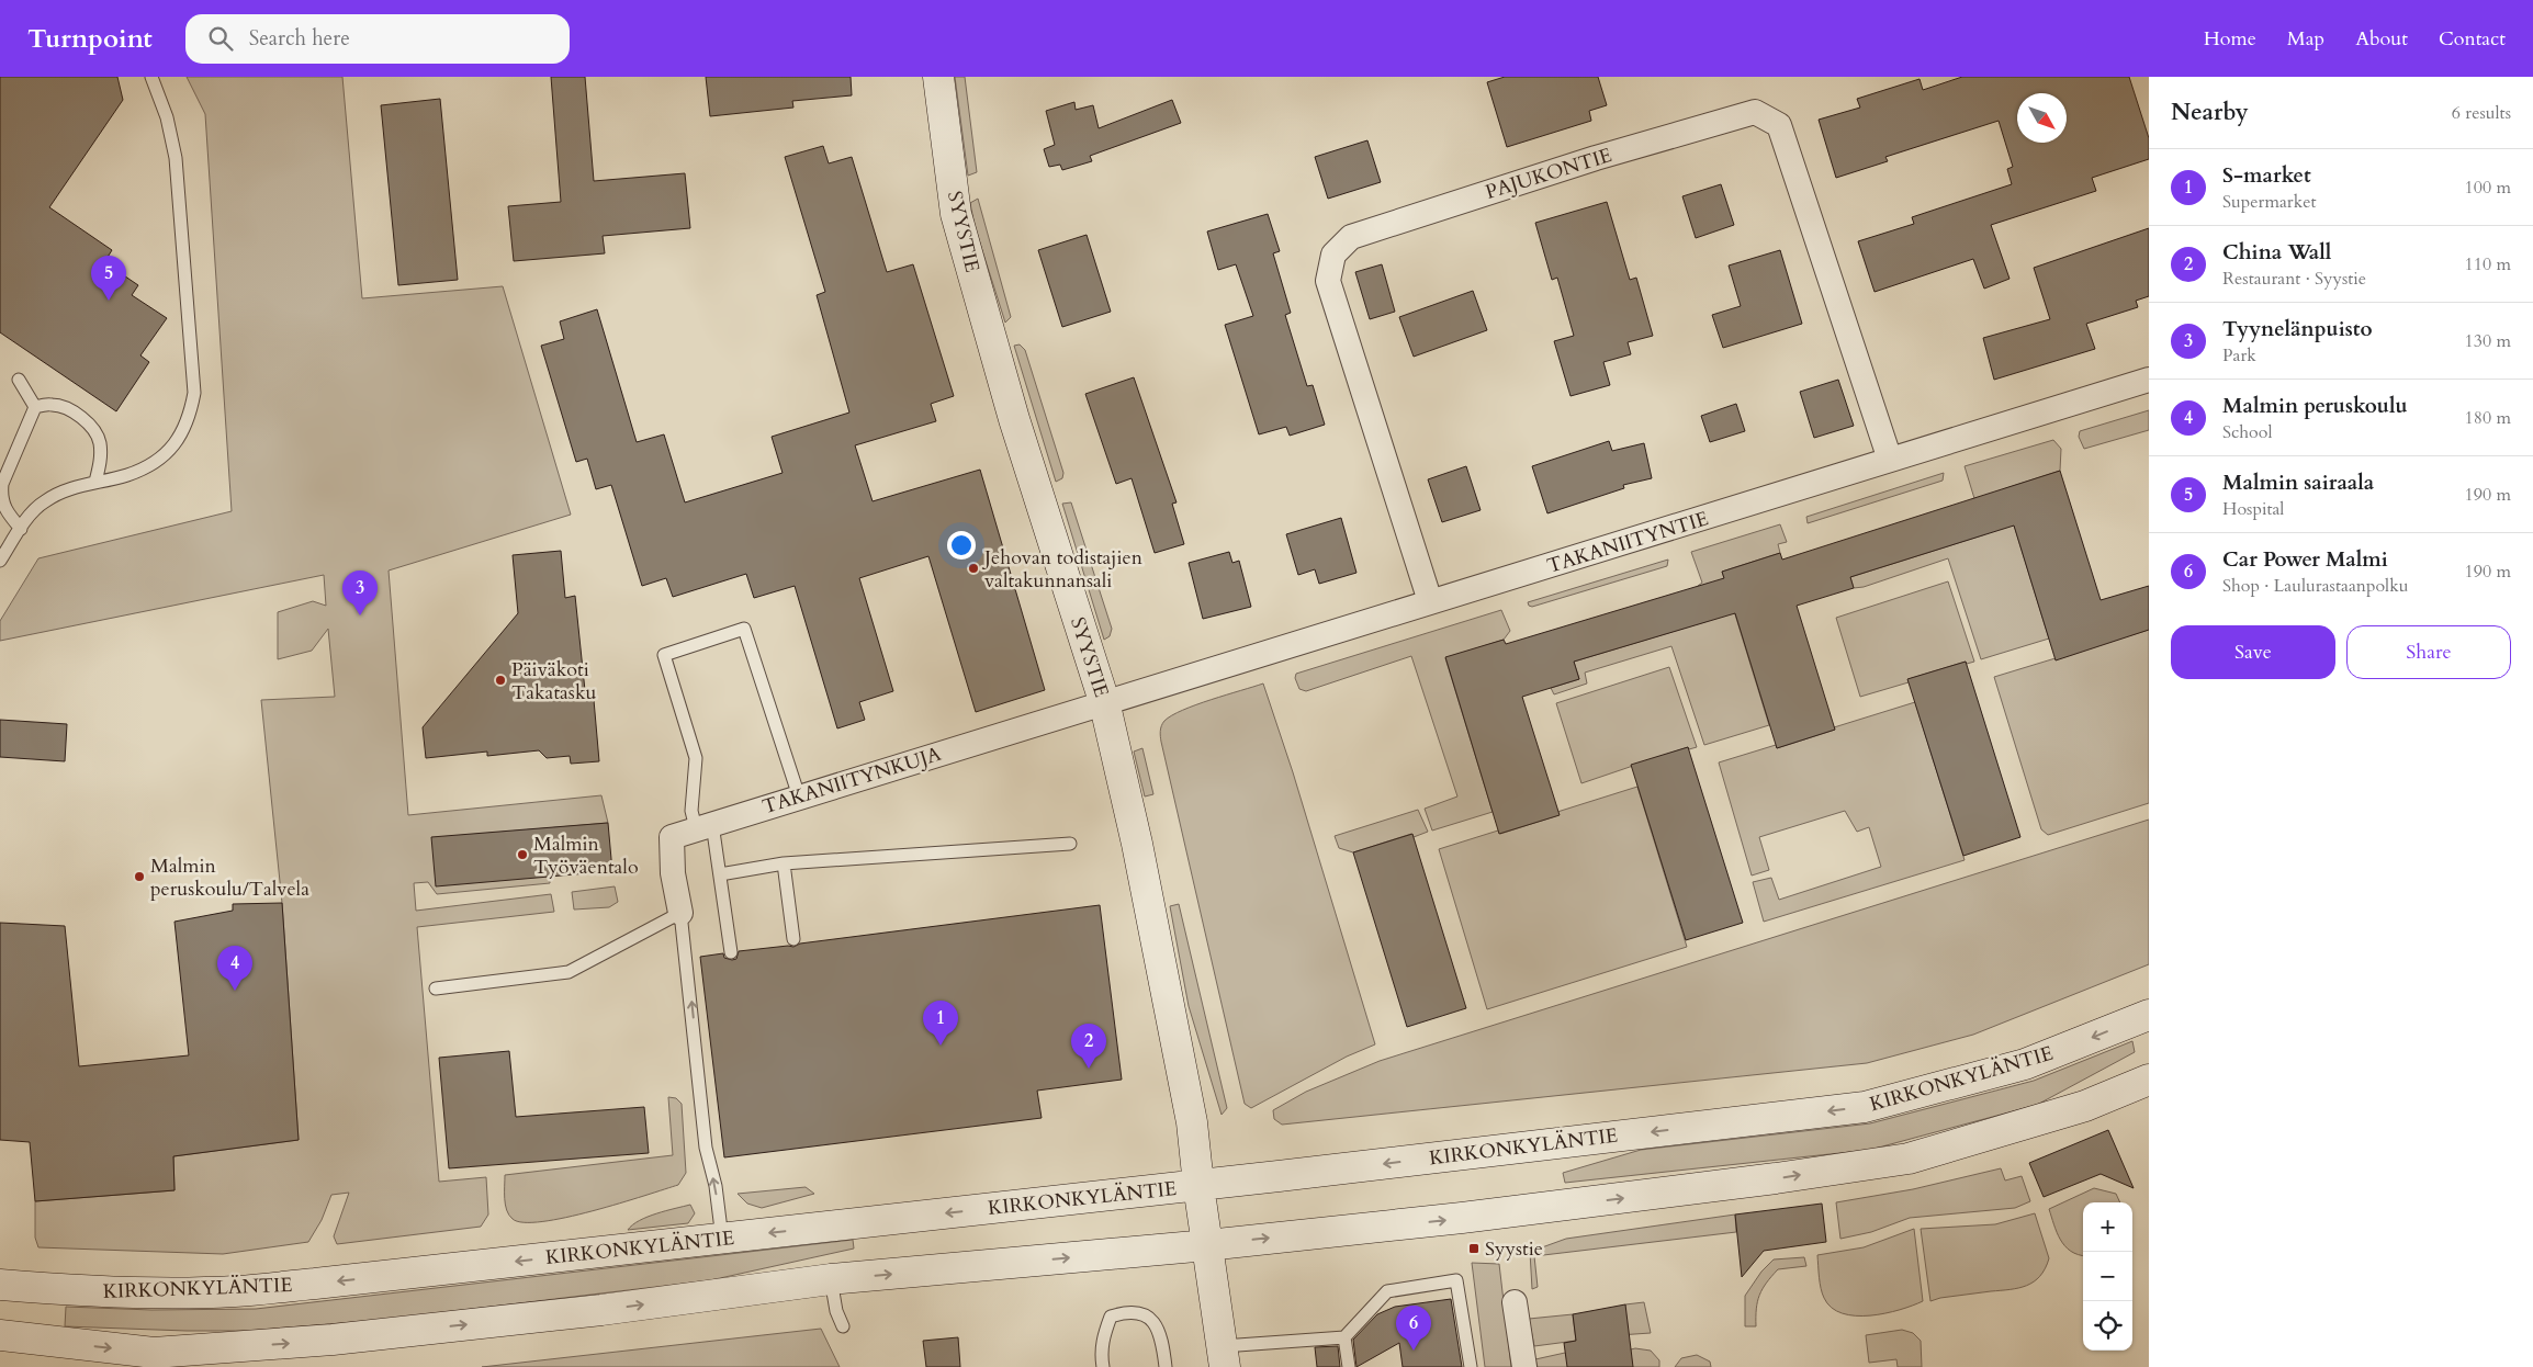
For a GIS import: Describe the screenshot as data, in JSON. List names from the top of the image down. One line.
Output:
{"streets":{"main road":["SYYSTIE","KIRKONKYLÄNTIE"],"street":["PAJUKONTIE","TAKANIITYNTIE","TAKANIITYNKUJA"]},"crossings":[["PAJUKONTIE","TAKANIITYNTIE"],["SYYSTIE","TAKANIITYNTIE"],["SYYSTIE","TAKANIITYNKUJA"],["SYYSTIE","KIRKONKYLÄNTIE"],["TAKANIITYNTIE","TAKANIITYNKUJA"]],"places":{"other":["Jehovan todistajien valtakunnansali","Päiväkoti Takatasku","Malmin Työväentalo","Malmin peruskoulu/Talvela"],"transit":["Syystie"]},"north":"bottom right","page":{"header":"Turnpoint","search":"Search here","nav":["Home","Map","About","Contact"],"heading":["Nearby","6 results"],"list":[{"mark":"1","name":"S-market","note":"Supermarket","value":"100 m"},{"mark":"2","name":"China Wall","note":"Restaurant · Syystie","value":"110 m"},{"mark":"3","name":"Tyynelänpuisto","note":"Park","value":"130 m"},{"mark":"4","name":"Malmin peruskoulu","note":"School","value":"180 m"},{"mark":"5","name":"Malmin sairaala","note":"Hospital","value":"190 m"},{"mark":"6","name":"Car Power Malmi","note":"Shop · Laulurastaanpolku","value":"190 m"}],"pins":["5","3","4","1","2","6"],"buttons":["Save","Share"],"map_buttons":["+","−"]}}
